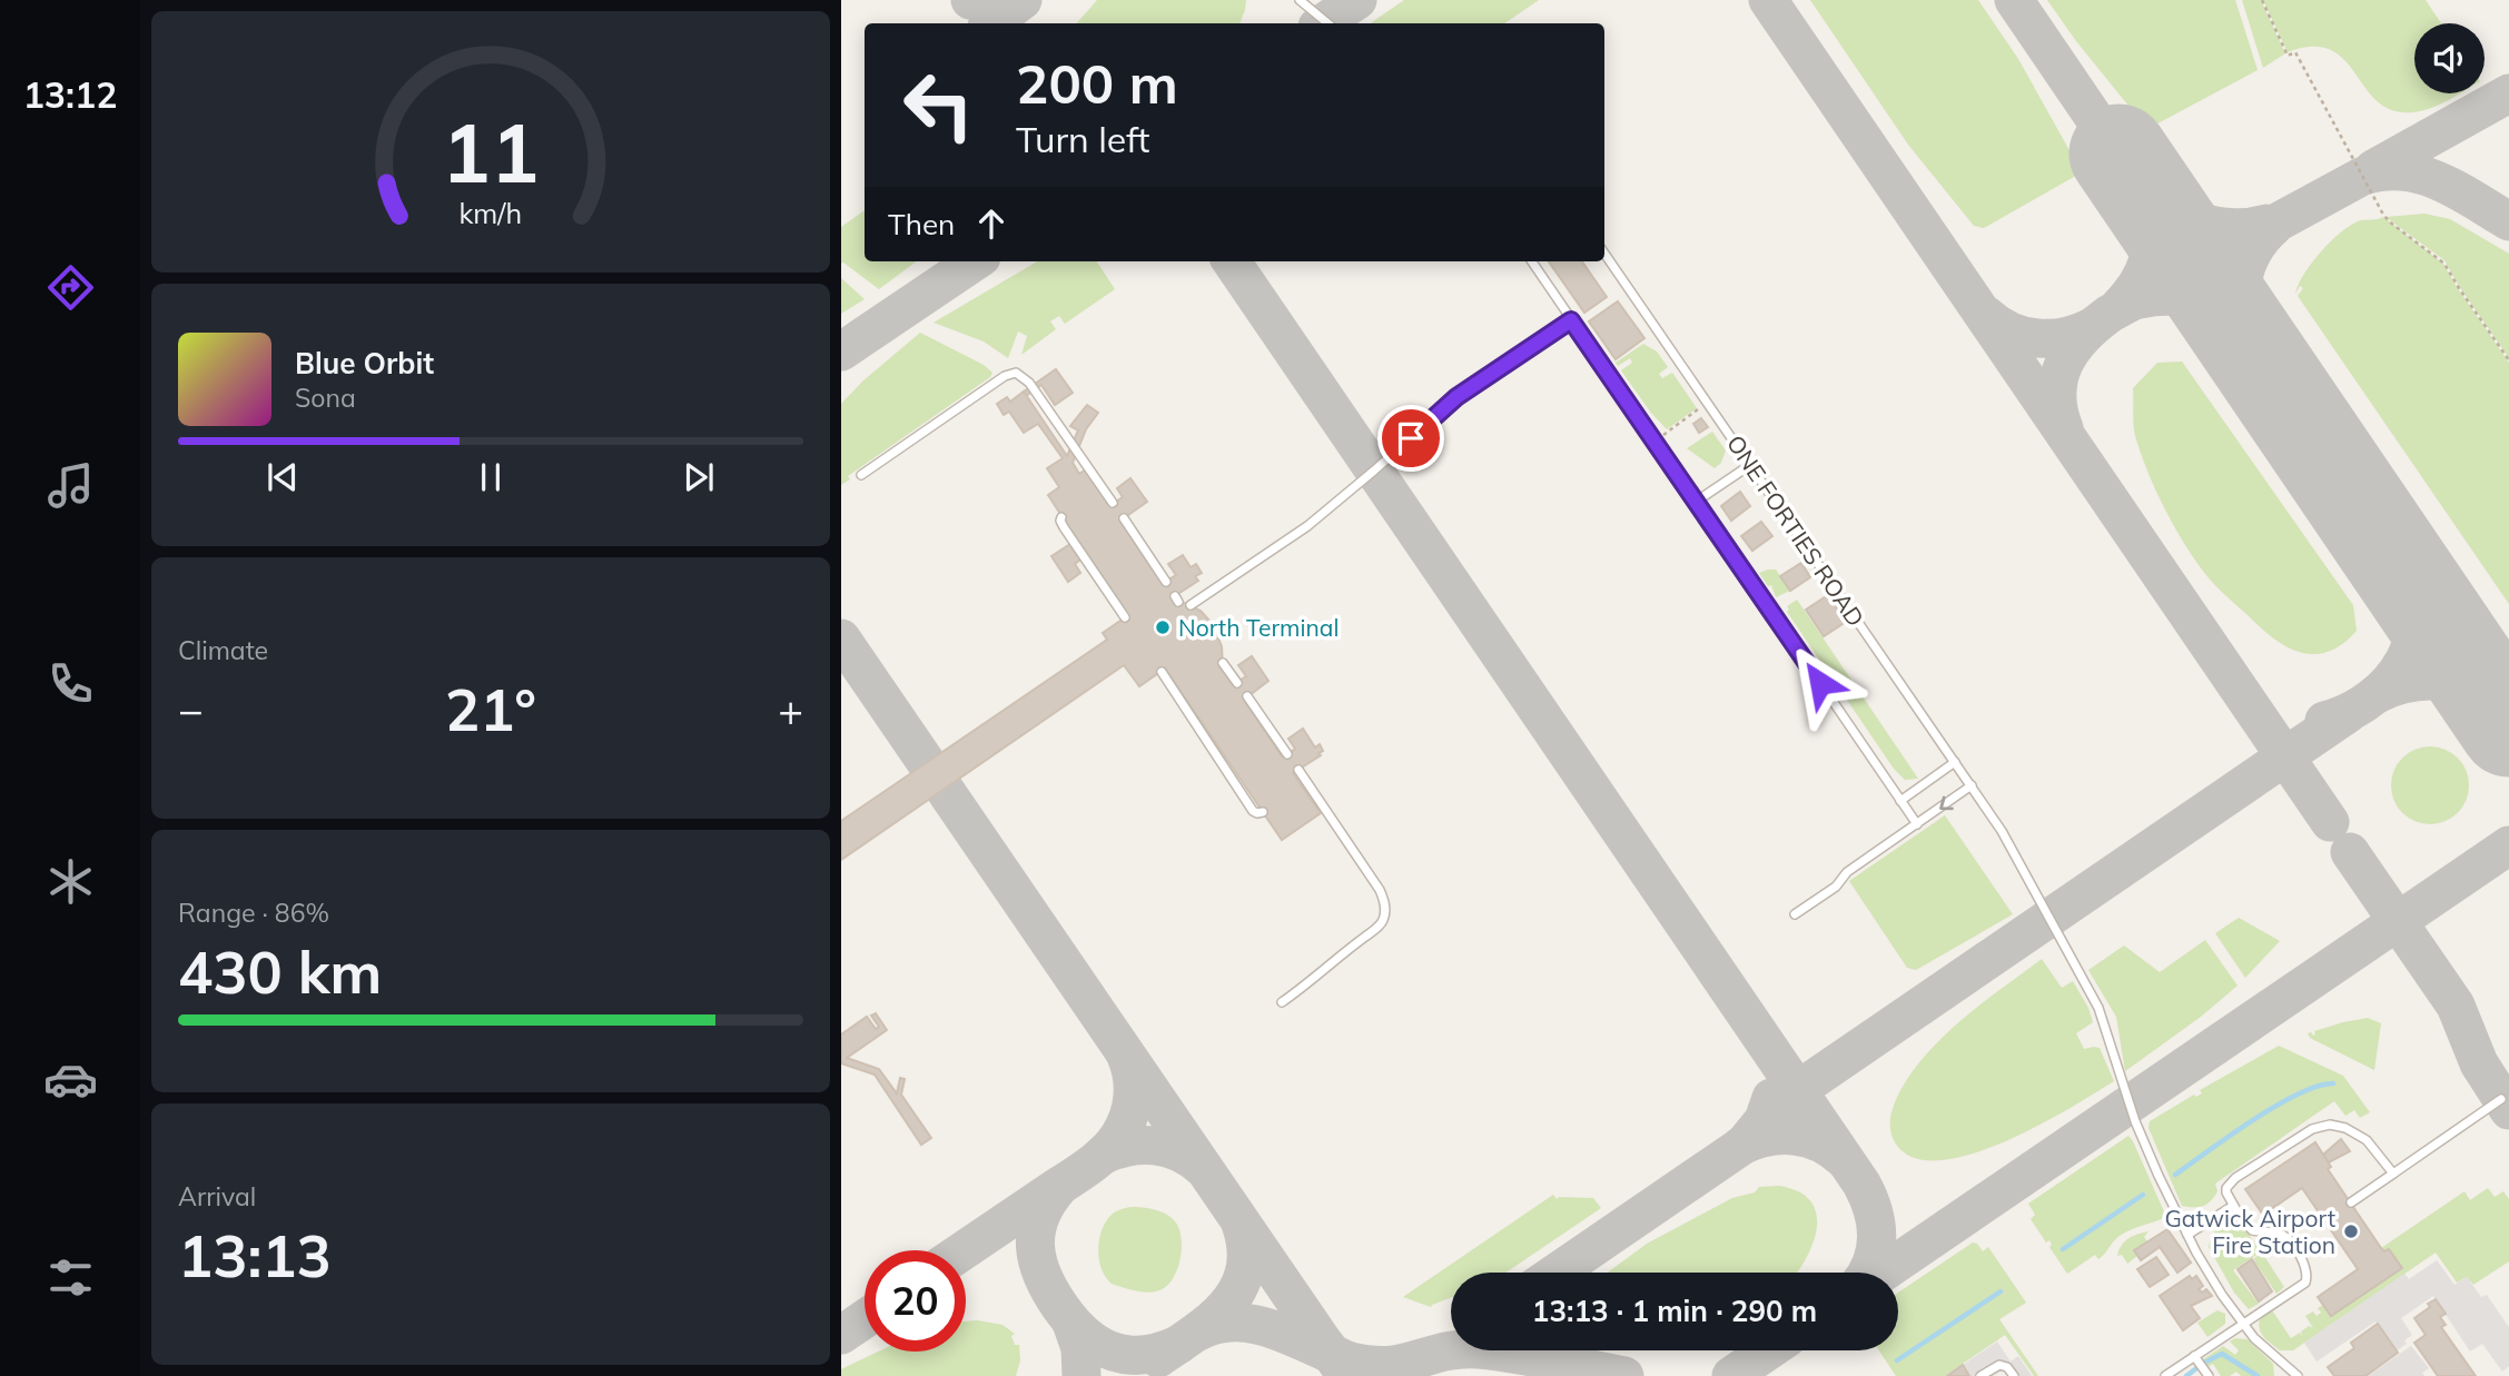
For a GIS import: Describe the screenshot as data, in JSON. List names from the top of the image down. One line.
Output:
{"streets":{"lane":["ONE FORTIES ROAD"]},"places":["North Terminal","Gatwick Airport Fire Station"],"page":{"tabs":"13:12","turn":["200 m","Turn left"],"then":"Then","song":["Blue Orbit","Sona"],"tile":["Climate",["Range · 86%","430 km"],["Arrival","13:13"]],"heat":["−","21°","+"],"limit":"20","trip":"13:13 · 1 min · 290 m","gauge":["11","km/h"]}}
